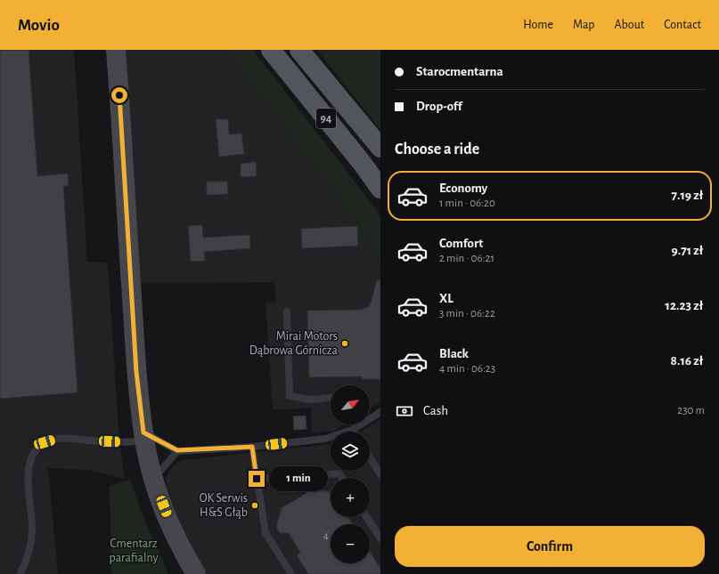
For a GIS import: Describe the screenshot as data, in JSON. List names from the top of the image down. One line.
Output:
{"streets":{"main road":["94"]},"parks":["Cmentarz parafialny"],"places":["Mirai Motors Dąbrowa Górnicza","OK Serwis H&S Głąb"],"house_numbers":["4"],"north":"top right","page":{"header":"Movio","nav":["Home","Map","About","Contact"],"banner":["Starocmentarna","Drop-off"],"heading":"Choose a ride","list":[{"name":"Economy","note":"1 min · 06:20","value":"7.19 zł"},{"name":"Comfort","note":"2 min · 06:21","value":"9.71 zł"},{"name":"XL","note":"3 min · 06:22","value":"12.23 zł"},{"name":"Black","note":"4 min · 06:23","value":"8.16 zł"}],"map_buttons":["+","−"],"pay":["Cash","230 m"],"bubble":"1 min","buttons":"Confirm"}}
